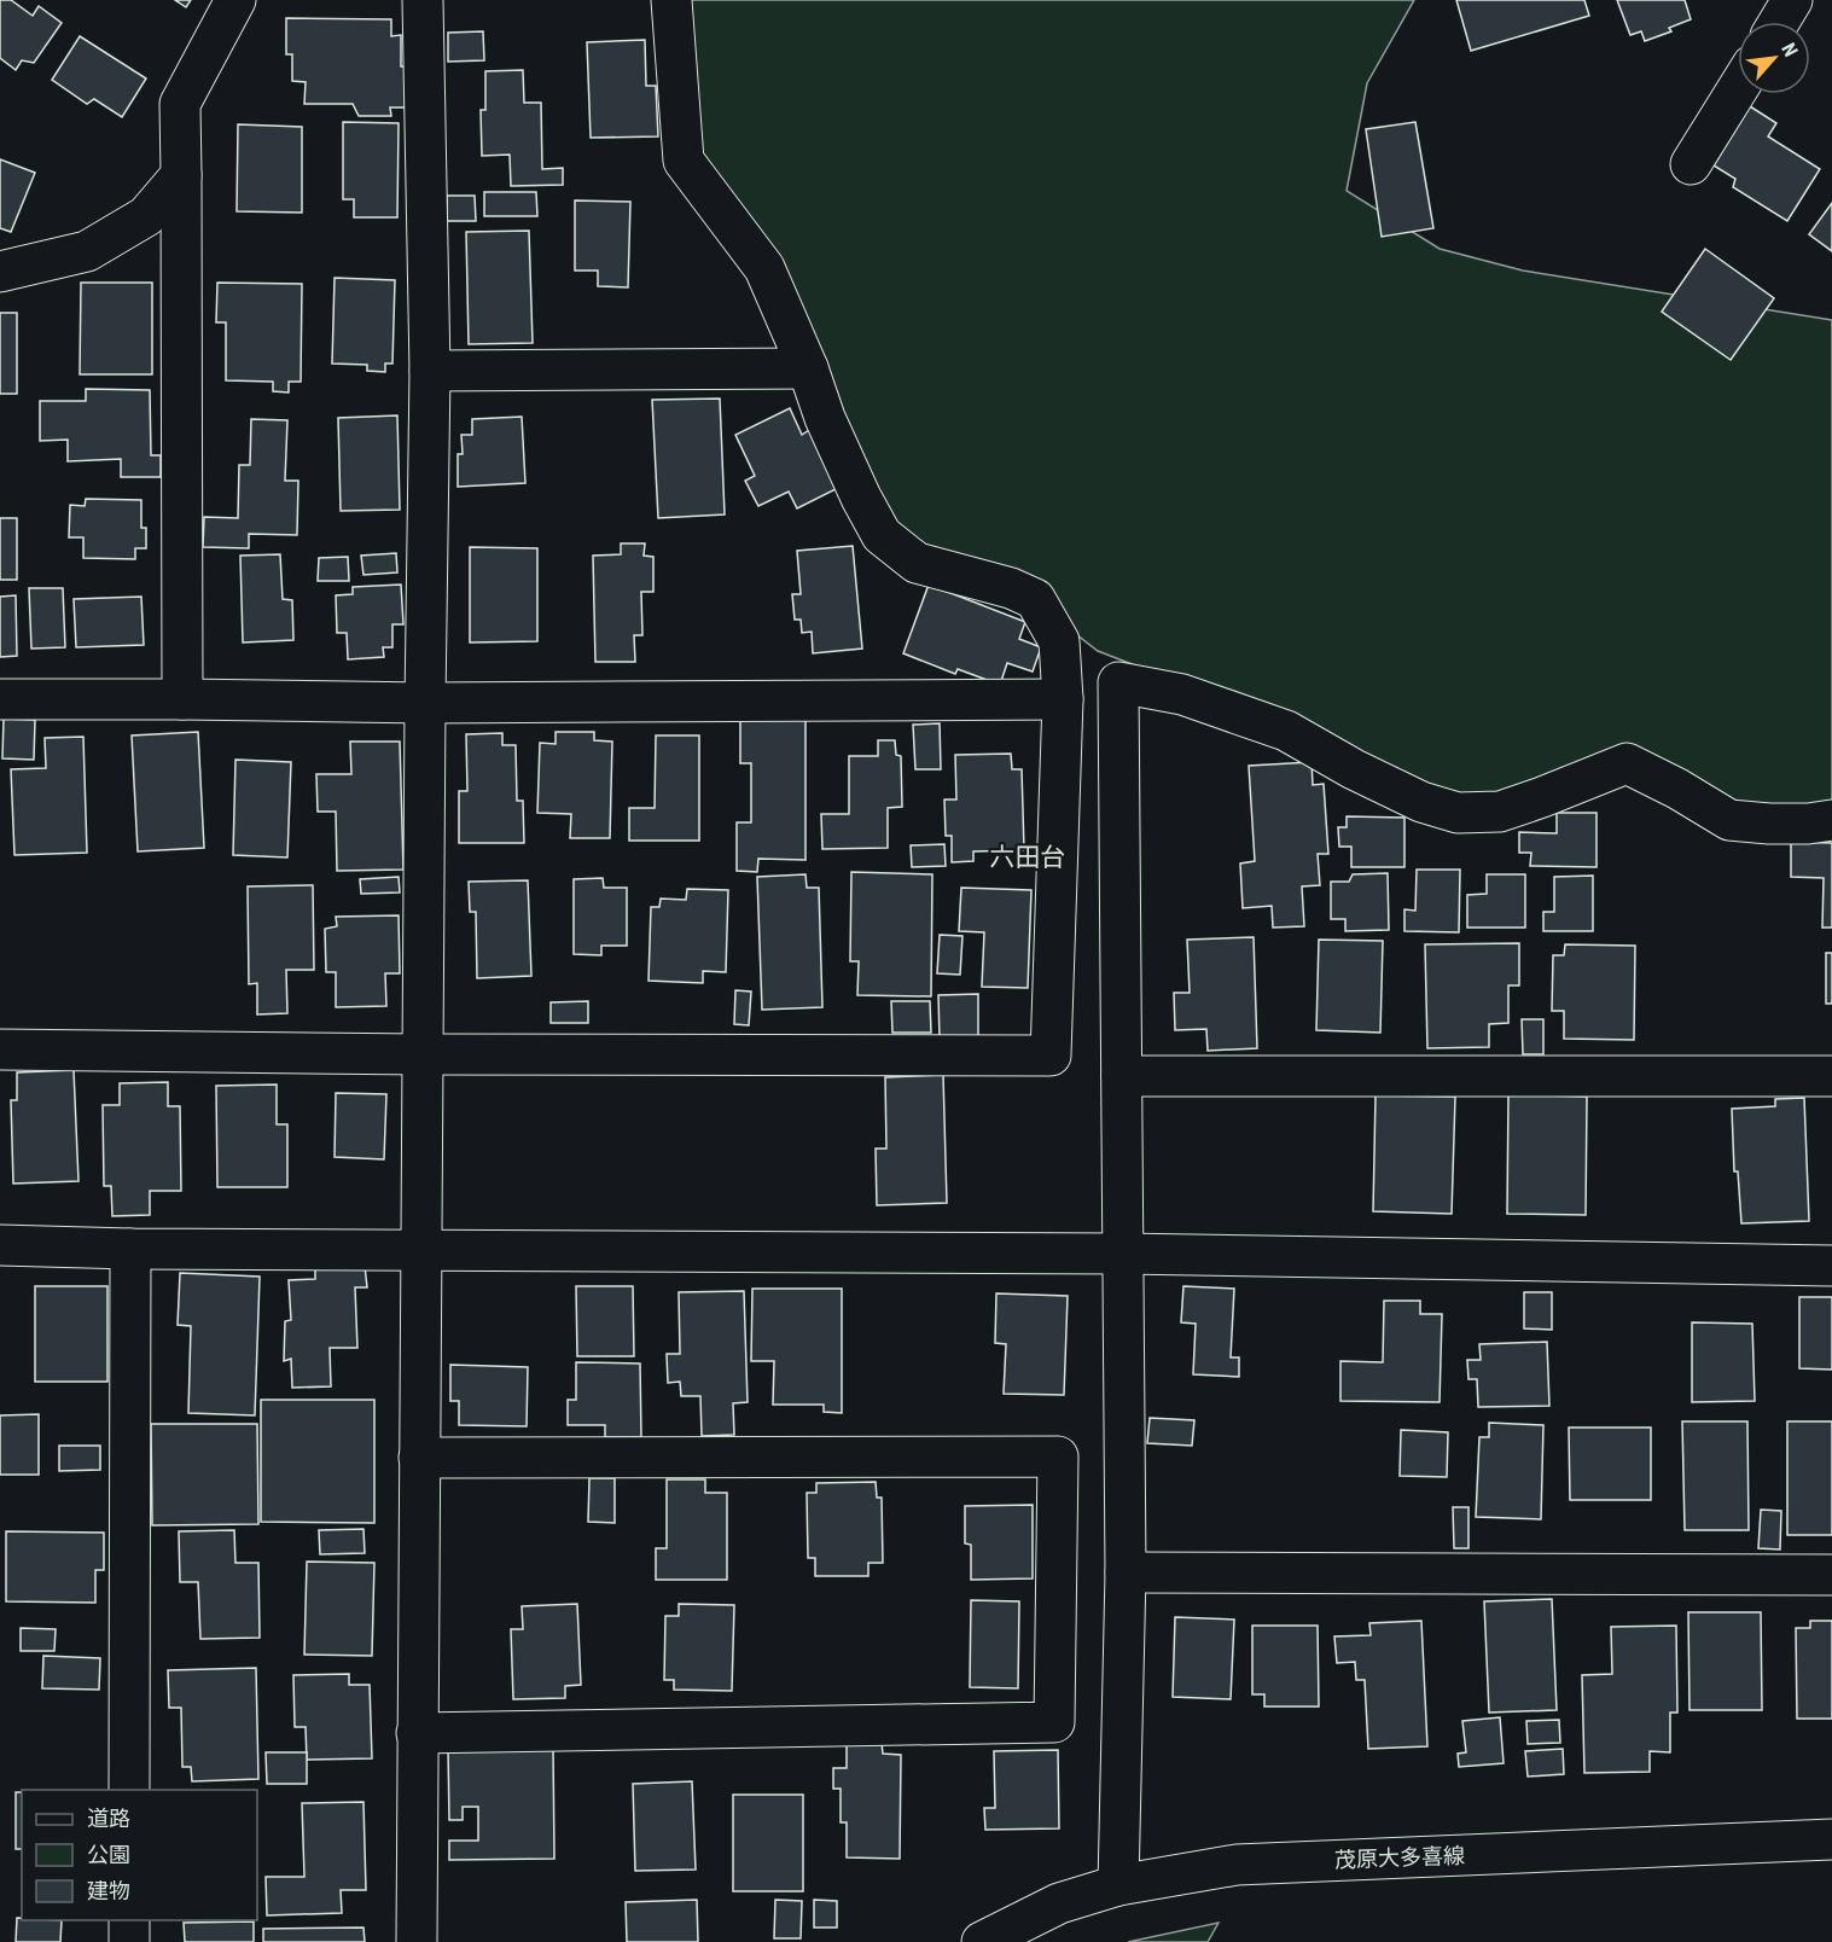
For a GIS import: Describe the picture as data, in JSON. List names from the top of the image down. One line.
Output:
{"streets":{"street":["茂原大多喜線"]},"districts":["六田台"],"legend":["道路","公園","建物"],"north":"top right"}
